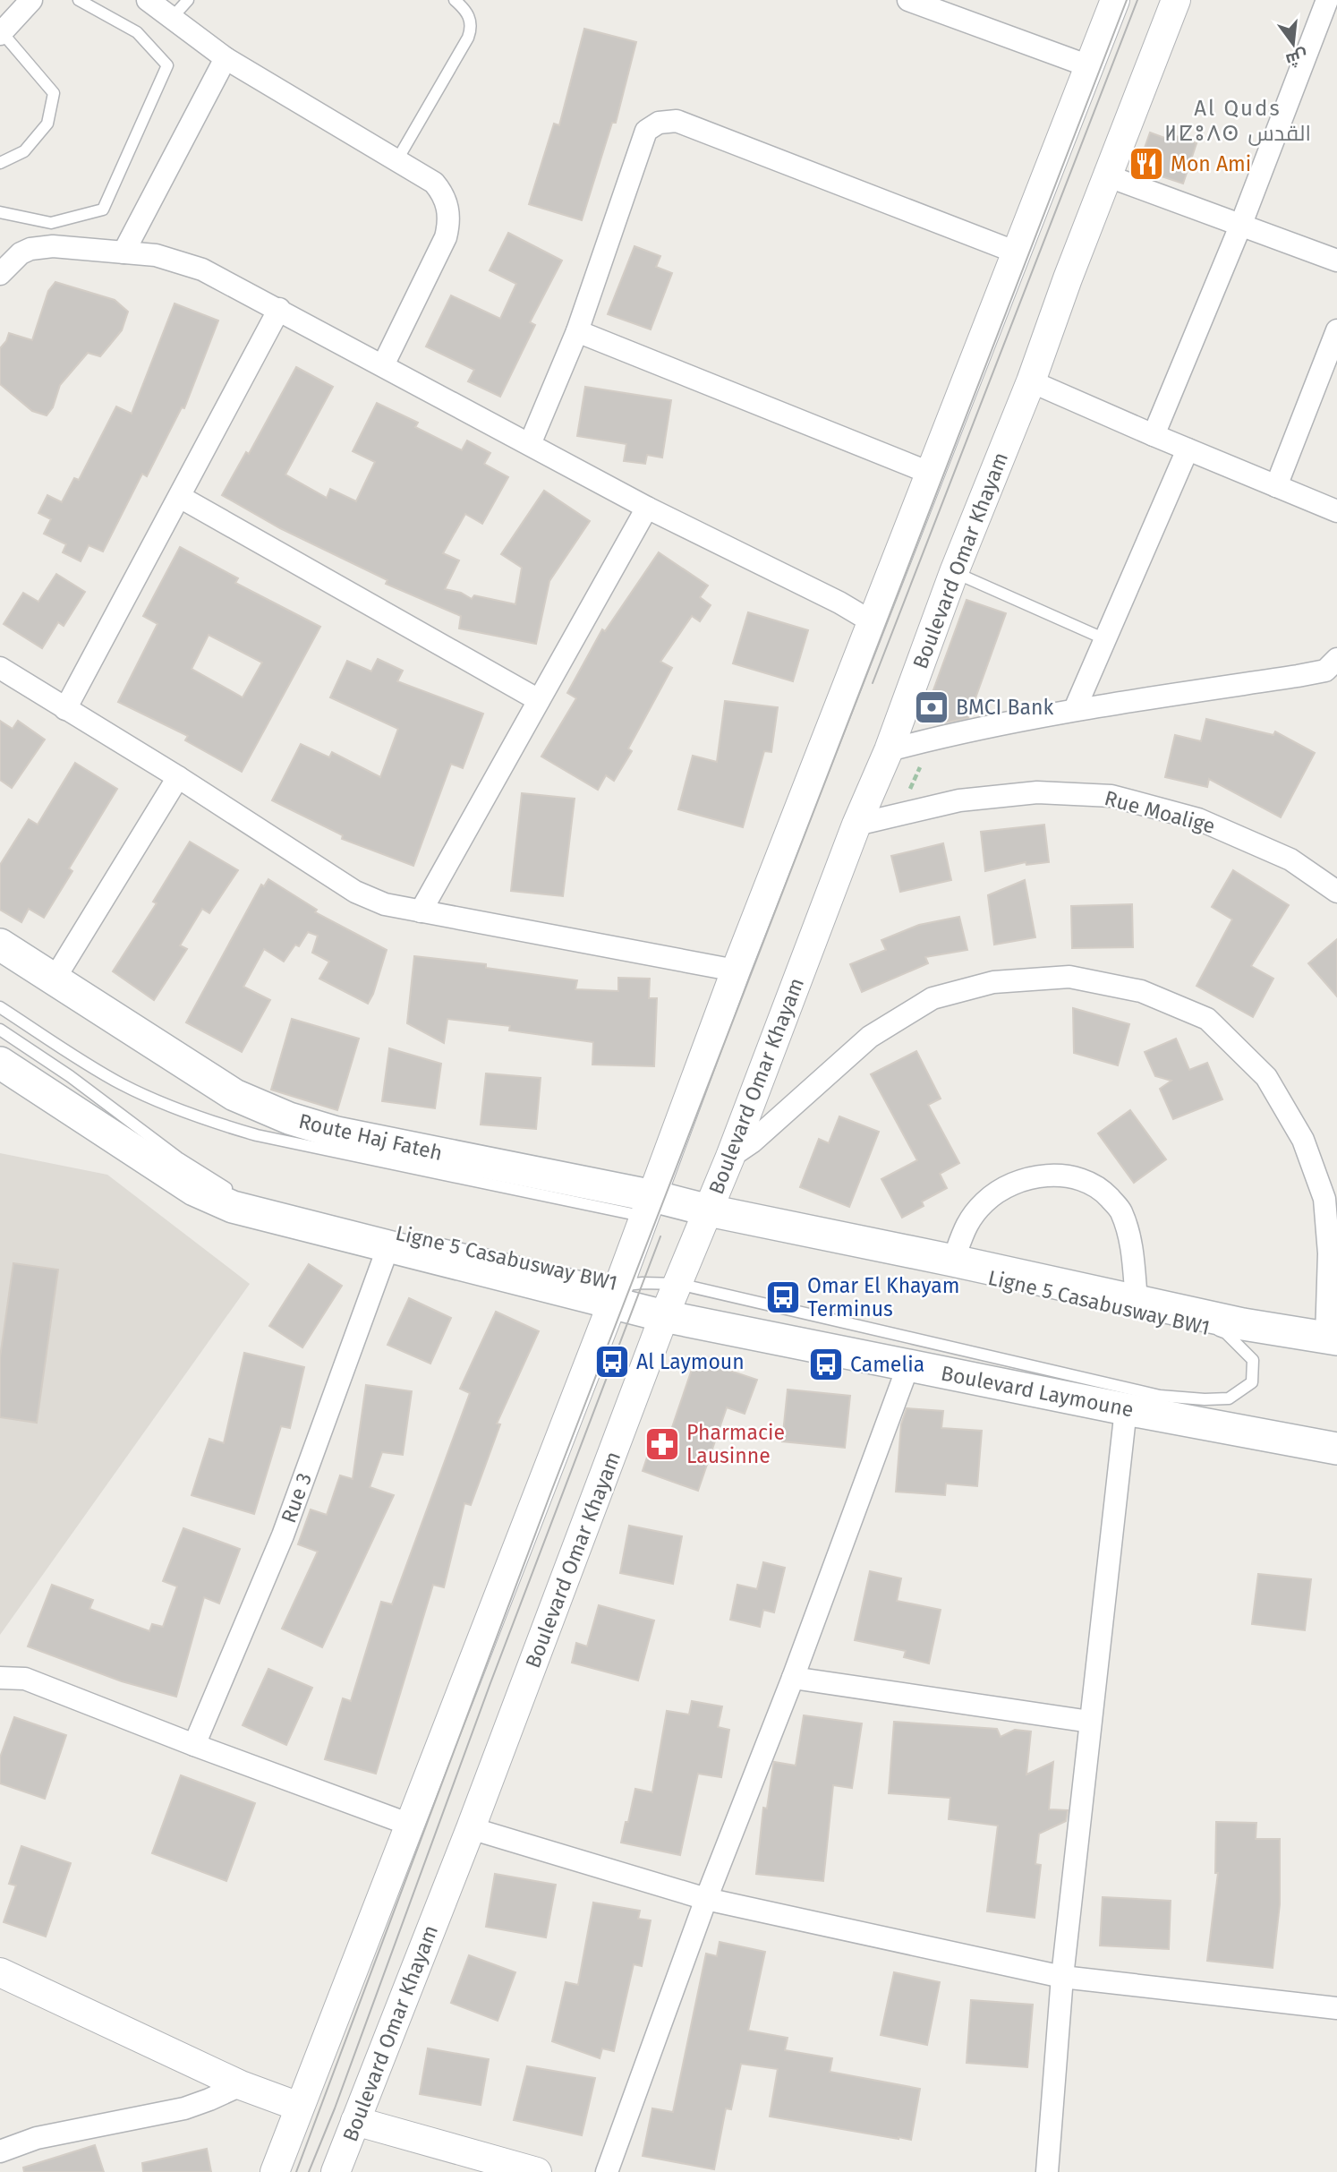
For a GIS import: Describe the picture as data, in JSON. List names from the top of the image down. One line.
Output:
{"streets":{"main road":["Route Haj Fateh","Boulevard Laymoune"],"street":["Boulevard Omar Khayam","Rue Moalige","Rue 3"],"lane":["Ligne 5 Casabusway BW1"]},"crossings":[["Boulevard Omar Khayam","Rue Moalige"],["Boulevard Omar Khayam","Route Haj Fateh"],["Boulevard Omar Khayam","Ligne 5 Casabusway BW1"],["Boulevard Omar Khayam","Boulevard Laymoune"],["Route Haj Fateh","Ligne 5 Casabusway BW1"]],"districts":["Al Quds ⵍⵇⵓⴷⵙ القدس"],"places":{"restaurant":["Mon Ami"],"bank":["BMCI Bank"],"bus stop":["Omar El Khayam Terminus","Al Laymoun","Camelia"],"pharmacy":["Pharmacie Lausinne"]},"north":"bottom"}
